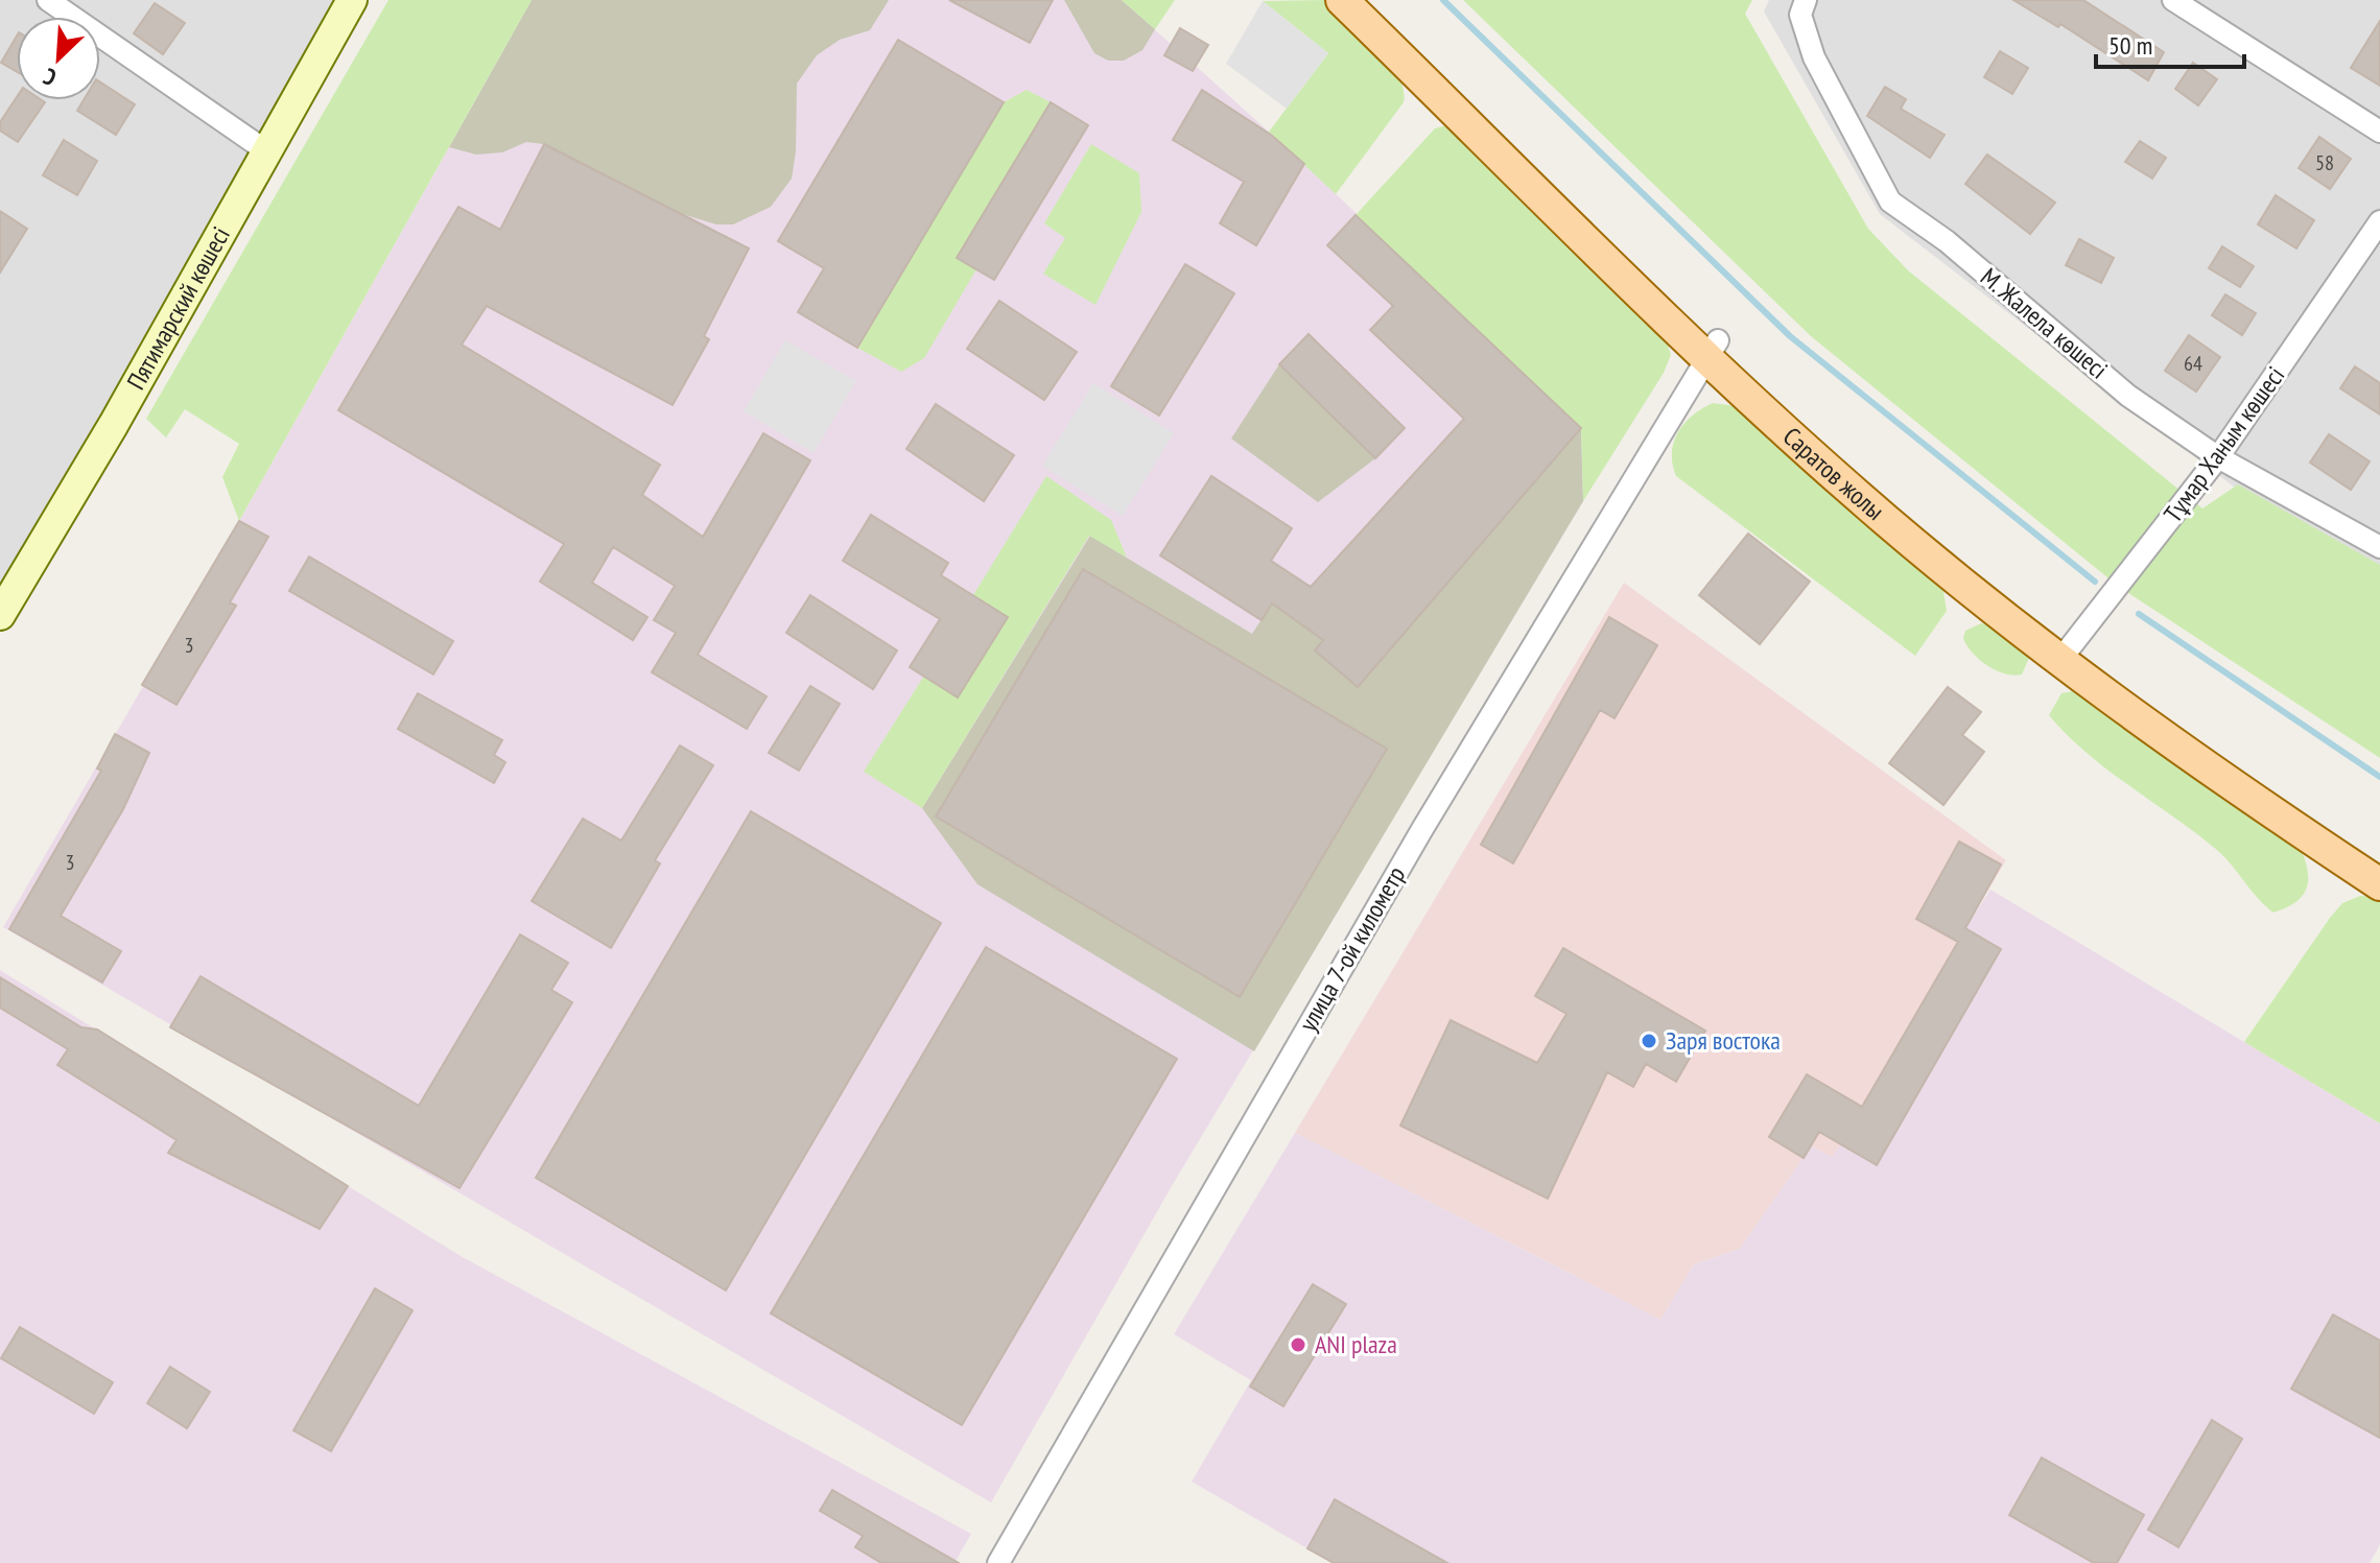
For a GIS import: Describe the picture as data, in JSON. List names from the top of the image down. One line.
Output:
{"streets":{"main road":["Пятимарский көшесі","Саратов жолы"],"street":["М. Жалела көшесі","Тұмар Ханым көшесі","улица 7-ой километр"]},"crossings":[["М. Жалела көшесі","Тұмар Ханым көшесі"],["Тұмар Ханым көшесі","Саратов жолы"],["Саратов жолы","улица 7-ой километр"]],"places":["Заря востока","ANI plaza"],"house_numbers":["58","64","3","3"],"scale_bar":"50 m","north":"bottom left"}
